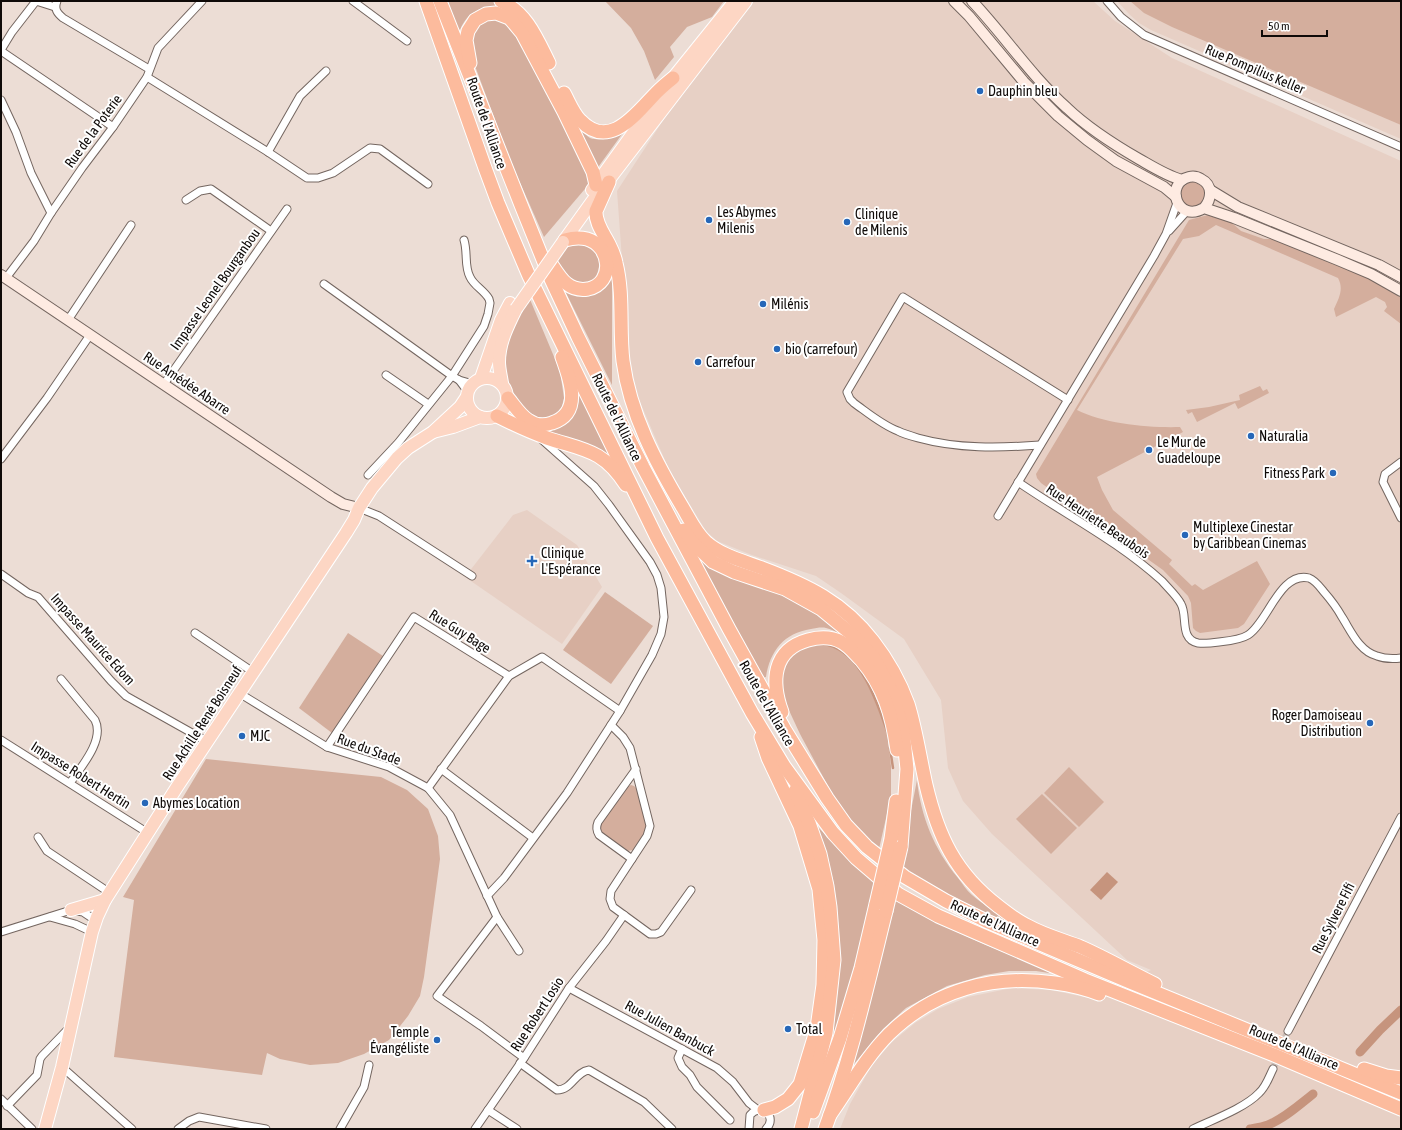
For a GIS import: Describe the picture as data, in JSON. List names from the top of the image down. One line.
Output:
{"streets":{"highway":["Route de l'Alliance"],"main road":["Rue Amédée Abarre","Rue Achille René Boisneuf"],"street":["Rue Pompilius Keller","Rue de la Poterie","Impasse Leonel Bourganbou","Rue Heuriette Beaubois","Rue Guy Bage","Impasse Maurice Edom","Rue du Stade","Impasse Robert Hertin","Rue Sylvere Fifi","Rue Robert Losio","Rue Julien Banbuck"]},"crossings":[["Rue de la Poterie","Rue Amédée Abarre"],["Impasse Leonel Bourganbou","Rue Amédée Abarre"],["Rue Amédée Abarre","Rue Achille René Boisneuf"],["Rue Guy Bage","Rue du Stade"],["Impasse Maurice Edom","Rue Achille René Boisneuf"],["Rue Achille René Boisneuf","Rue du Stade"],["Rue Achille René Boisneuf","Impasse Robert Hertin"],["Rue Robert Losio","Rue Julien Banbuck"]],"places":{"other":["Dauphin bleu","Les Abymes Milenis","Clinique de Milenis","Milénis","bio (carrefour)","Carrefour","Naturalia","Le Mur de Guadeloupe","Fitness Park","Multiplexe Cinestar by Caribbean Cinemas","Roger Damoiseau Distribution","MJC","Abymes Location","Total","Temple Évangéliste"],"health":["Clinique L'Espérance"]},"scale_bar":"50 m"}
